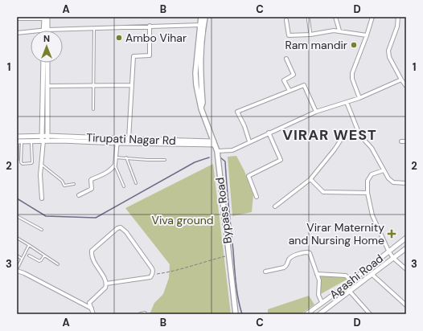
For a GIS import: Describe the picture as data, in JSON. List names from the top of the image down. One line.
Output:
{"streets":{"main road":["Bypass Road"],"street":["Tirupati Nagar Rd","Agashi Road"]},"crossings":[["Tirupati Nagar Rd","Bypass Road"]],"districts":["VIRAR WEST"],"parks":["Viva ground"],"places":{"other":["Ambo Vihar","Ram mandir"],"health":["Virar Maternity and Nursing Home"]},"north":"top","grid":{"columns":["A","B","C","D"],"rows":["1","2","3"]}}
